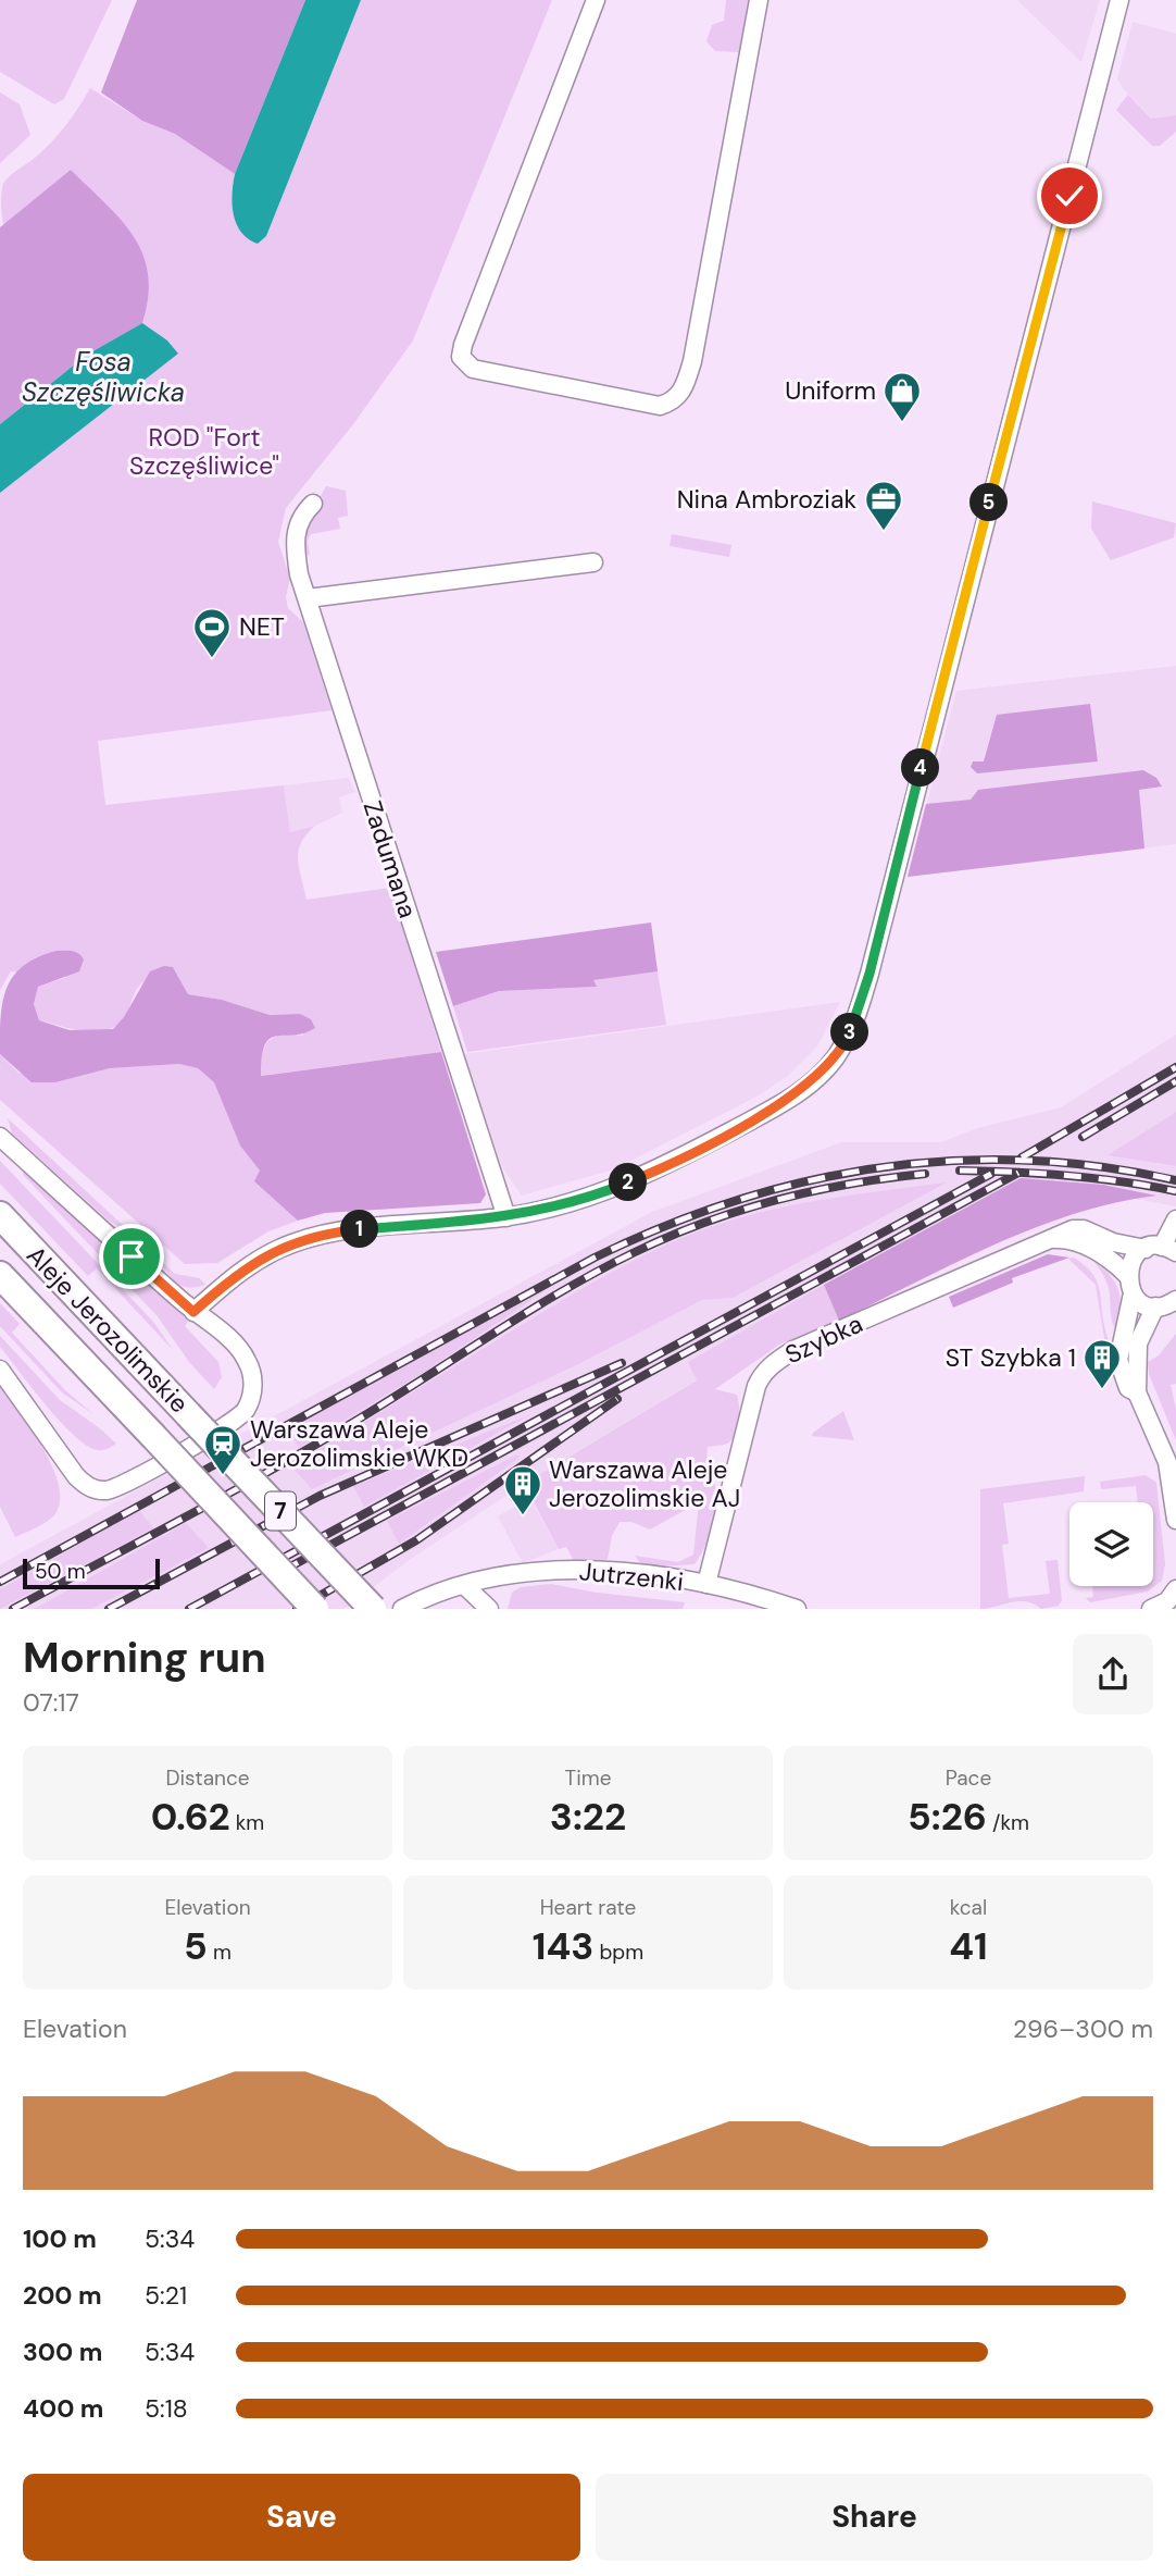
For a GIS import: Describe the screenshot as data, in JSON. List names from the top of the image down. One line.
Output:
{"streets":{"main road":["Aleje Jerozolimskie","7"],"street":["Zadumana","Szybka","Jutrzenki"]},"crossings":[["Szybka","Jutrzenki"]],"water":["Fosa Szczęśliwicka"],"parks":["ROD \"Fort Szczęśliwice\""],"places":{"shop":["Uniform"],"office":["Nina Ambroziak"],"sports":["NET"],"building":["ST Szybka 1","Warszawa Aleje Jerozolimskie AJ"],"station":["Warszawa Aleje Jerozolimskie WKD"]},"scale_bar":"50 m","page":{"pins":["5","4","3","2","1"],"scale":"50 m","heading":["Morning run","07:17"],"stats":[["Distance","0.62 km"],["Time","3:22"],["Pace","5:26 /km"],["Elevation","5 m"],["Heart rate","143 bpm"],["kcal","41"]],"chart":["Elevation","296–300 m"],"list":[{"name":"100 m","note":"5:34"},{"name":"200 m","note":"5:21"},{"name":"300 m","note":"5:34"},{"name":"400 m","note":"5:18"}],"buttons":["Save","Share"]}}
